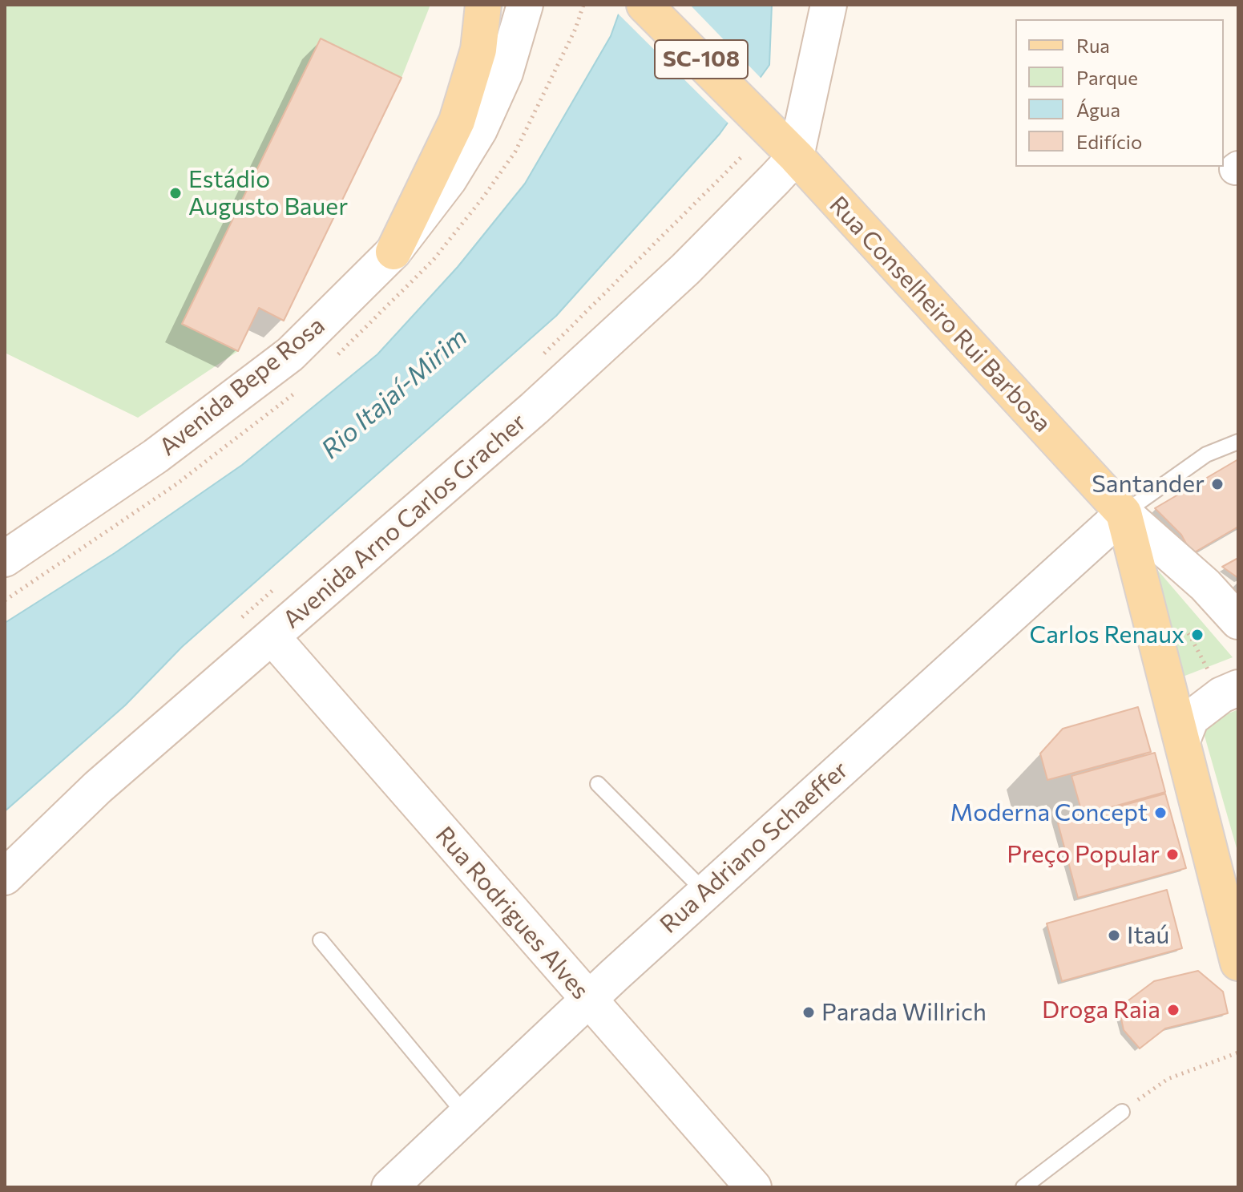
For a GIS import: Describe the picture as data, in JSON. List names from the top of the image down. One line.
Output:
{"streets":{"main road":["SC-108","Rua Conselheiro Rui Barbosa","Avenida Bepe Rosa","Avenida Arno Carlos Gracher","Rua Adriano Schaeffer","Rua Rodrigues Alves"]},"crossings":[["Rua Conselheiro Rui Barbosa","Avenida Arno Carlos Gracher"],["Rua Conselheiro Rui Barbosa","Rua Adriano Schaeffer"],["Avenida Arno Carlos Gracher","Rua Rodrigues Alves"],["Rua Adriano Schaeffer","Rua Rodrigues Alves"]],"water":["Rio Itajaí-Mirim"],"places":["Estádio Augusto Bauer","Santander","Carlos Renaux","Moderna Concept","Preço Popular","Itaú","Droga Raia","Parada Willrich"],"legend":["Rua","Parque","Água","Edifício"]}
